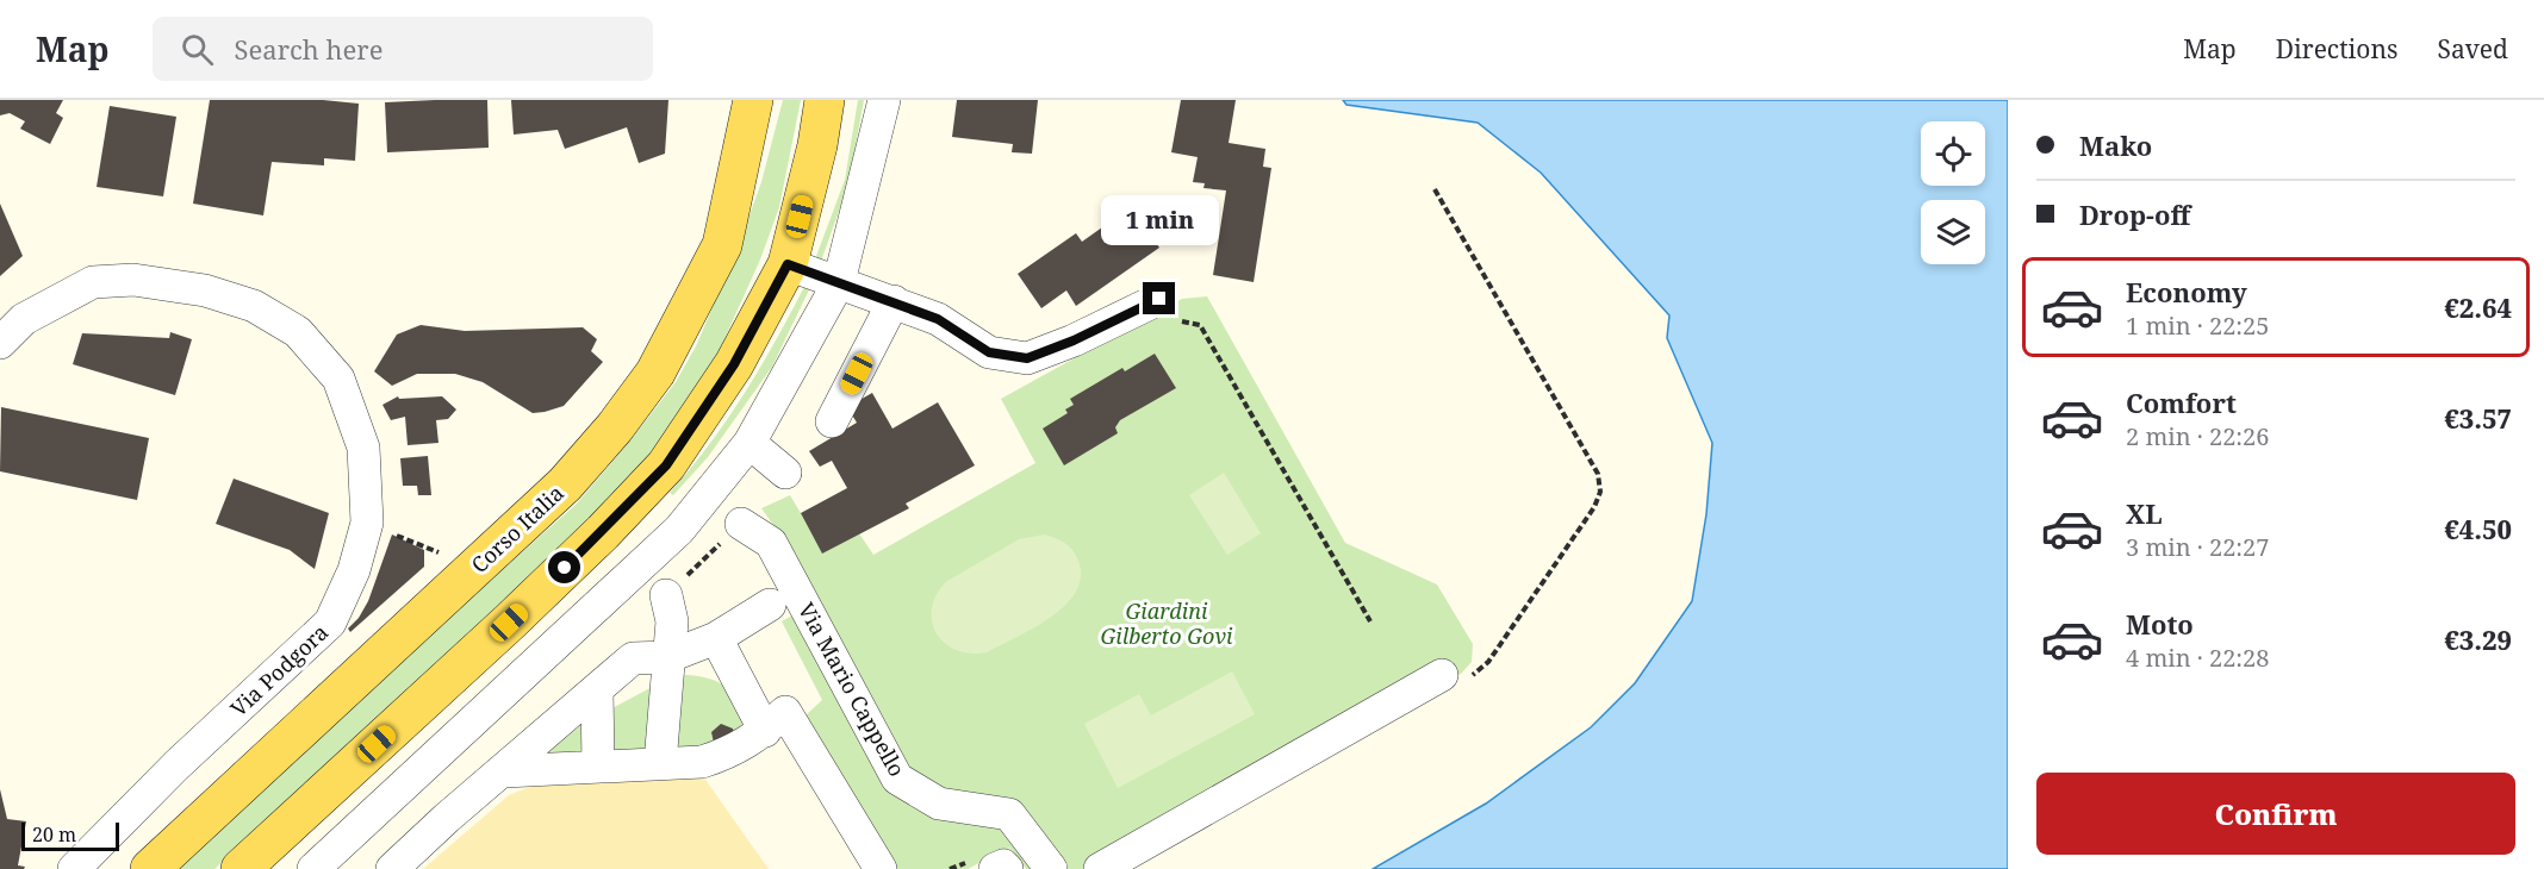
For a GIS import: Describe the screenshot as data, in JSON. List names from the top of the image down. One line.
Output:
{"streets":{"main road":["Corso Italia"],"street":["Via Podgora","Via Mario Cappello"]},"parks":["Giardini Gilberto Govi"],"scale_bar":"20 m","page":{"header":"Map","search":"Search here","nav":["Map","Directions","Saved"],"banner":["Mako","Drop-off"],"bubble":"1 min","list":[{"name":"Economy","note":"1 min · 22:25","value":"€2.64"},{"name":"Comfort","note":"2 min · 22:26","value":"€3.57"},{"name":"XL","note":"3 min · 22:27","value":"€4.50"},{"name":"Moto","note":"4 min · 22:28","value":"€3.29"}],"buttons":"Confirm","scale":"20 m"}}
